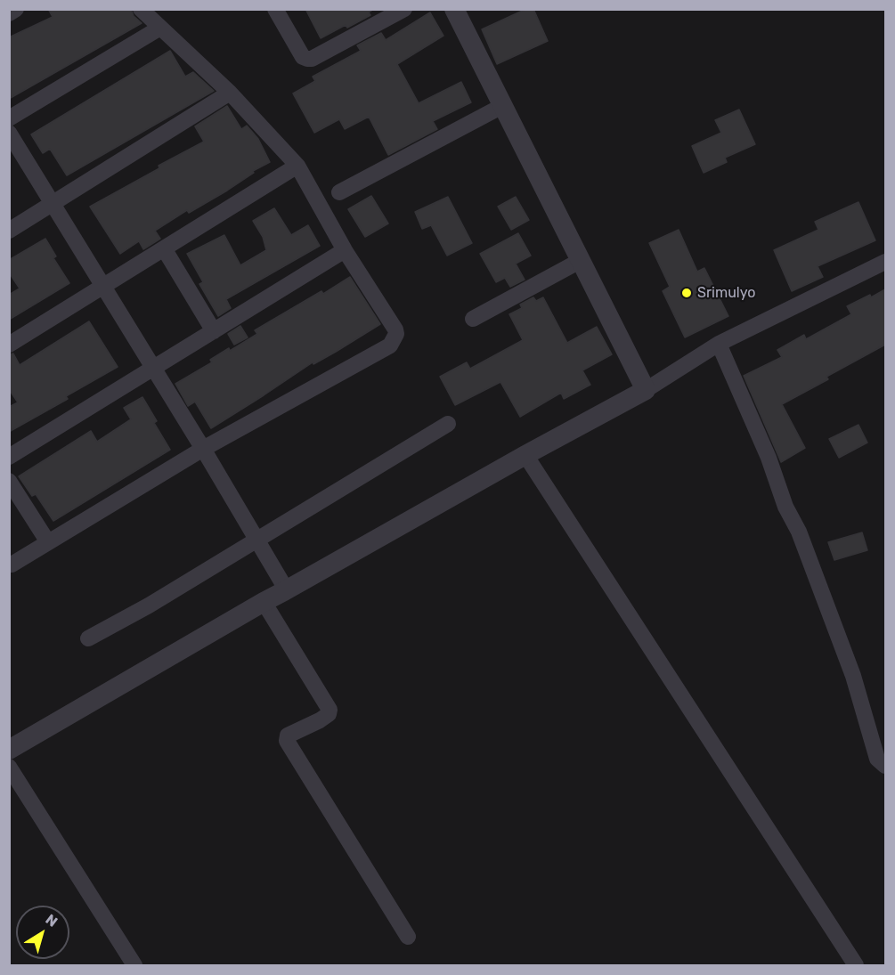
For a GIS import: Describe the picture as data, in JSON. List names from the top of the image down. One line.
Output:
{"places":["Srimulyo"],"north":"top right"}
